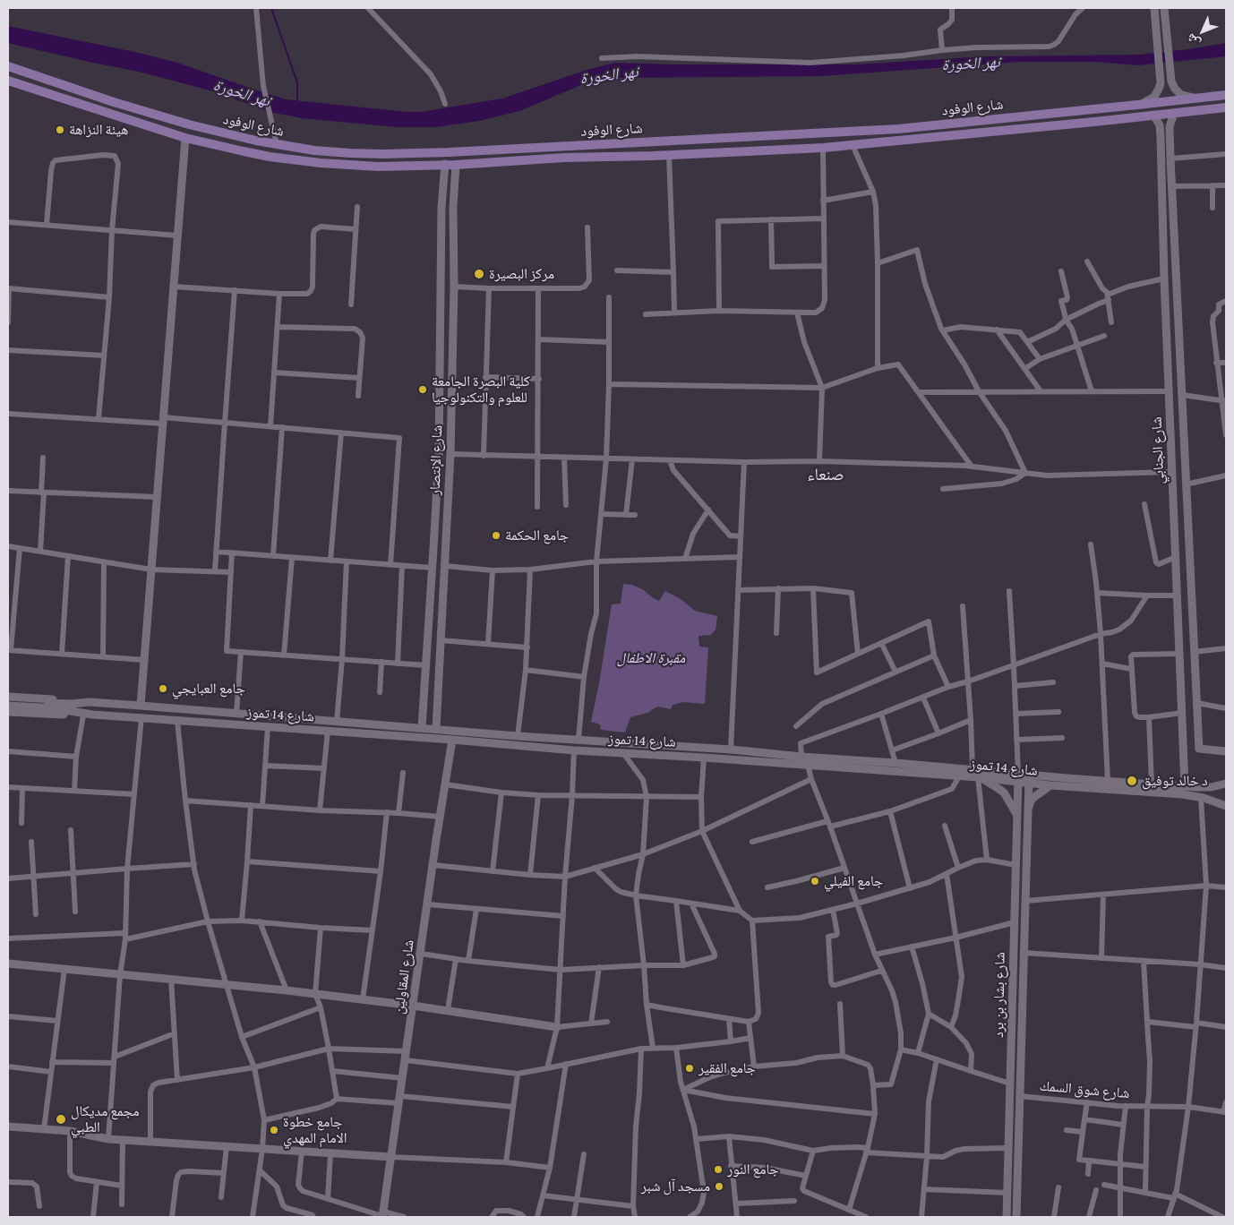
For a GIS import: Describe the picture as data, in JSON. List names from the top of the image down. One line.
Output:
{"streets":{"main road":["شارع الوفود"],"street":["شارع الجنابي","شارع الإنتصار","شارع 14 تموز","شارع المقاولين","شارع بشار بن برد","شارع شوق السمك"]},"crossings":[["شارع الوفود","شارع الجنابي"],["شارع الوفود","شارع الإنتصار"],["شارع الجنابي","شارع 14 تموز"],["شارع الإنتصار","شارع 14 تموز"],["شارع 14 تموز","شارع المقاولين"],["شارع 14 تموز","شارع بشار بن برد"],["شارع بشار بن برد","شارع شوق السمك"]],"districts":["صنعاء"],"water":["نهر الخورة"],"parks":["مقبرة الاطفال"],"places":["هيئة النزاهة","مركز البصيرة","كلية البصرة الجامعة للعلوم والتكنولوجيا","جامع الحكمة","جامع العبايجي","د خالد توفيق","جامع الفيلي","جامع الفقير","مجمع مديكال الطبي","جامع خطوة الامام المهدي","جامع النور","مسجد آل شبر"],"north":"bottom left"}
